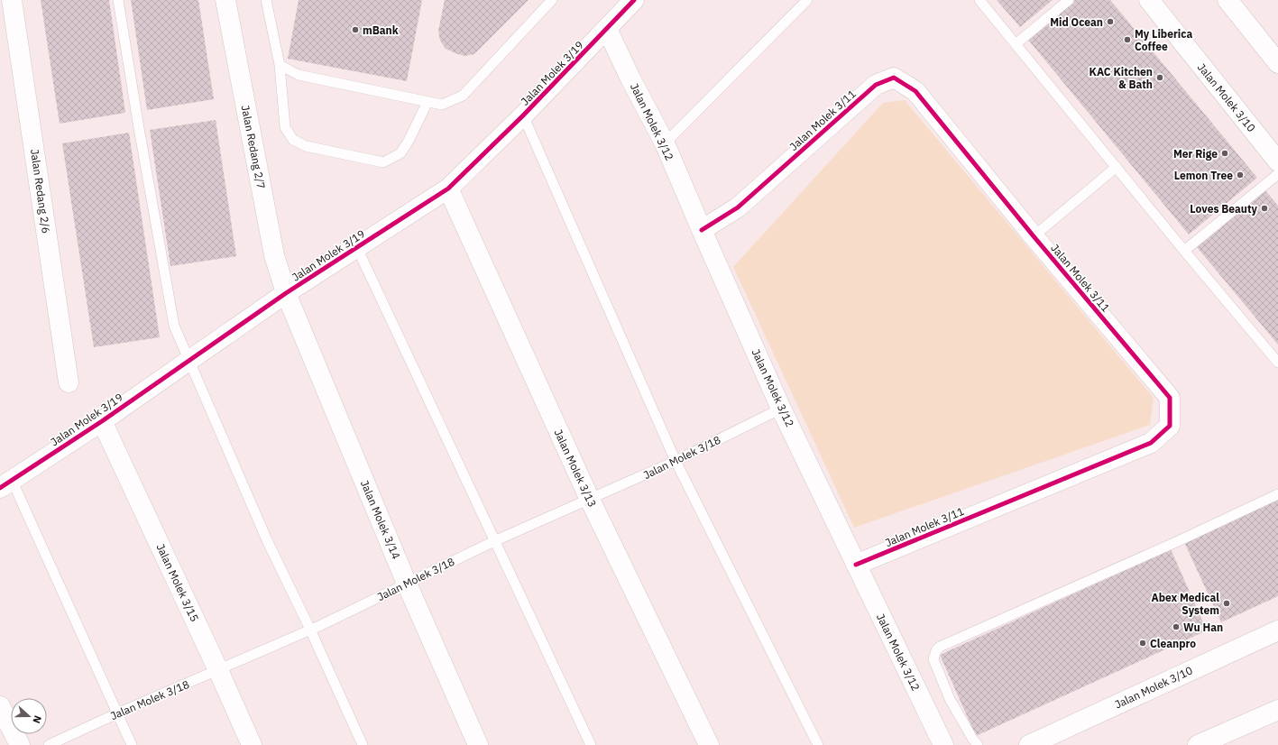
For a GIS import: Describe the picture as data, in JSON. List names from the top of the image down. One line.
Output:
{"streets":{"street":["Jalan Molek 3/19","Jalan Molek 3/10","Jalan Molek 3/11","Jalan Molek 3/12","Jalan Redang 2/7","Jalan Redang 2/6","Jalan Molek 3/13","Jalan Molek 3/14","Jalan Molek 3/15"],"lane":["Jalan Molek 3/18"]},"crossings":[["Jalan Molek 3/19","Jalan Molek 3/12"],["Jalan Molek 3/19","Jalan Redang 2/7"],["Jalan Molek 3/19","Jalan Molek 3/13"],["Jalan Molek 3/19","Jalan Molek 3/14"],["Jalan Molek 3/19","Jalan Molek 3/15"],["Jalan Molek 3/11","Jalan Molek 3/12"],["Jalan Molek 3/12","Jalan Molek 3/18"],["Jalan Redang 2/7","Jalan Molek 3/14"],["Jalan Molek 3/18","Jalan Molek 3/13"],["Jalan Molek 3/18","Jalan Molek 3/14"],["Jalan Molek 3/18","Jalan Molek 3/15"]],"places":["Mid Ocean","mBank","My Liberica Coffee","KAC Kitchen & Bath","Mer Rige","Lemon Tree","Loves Beauty","Abex Medical System","Wu Han","Cleanpro"],"north":"right"}
